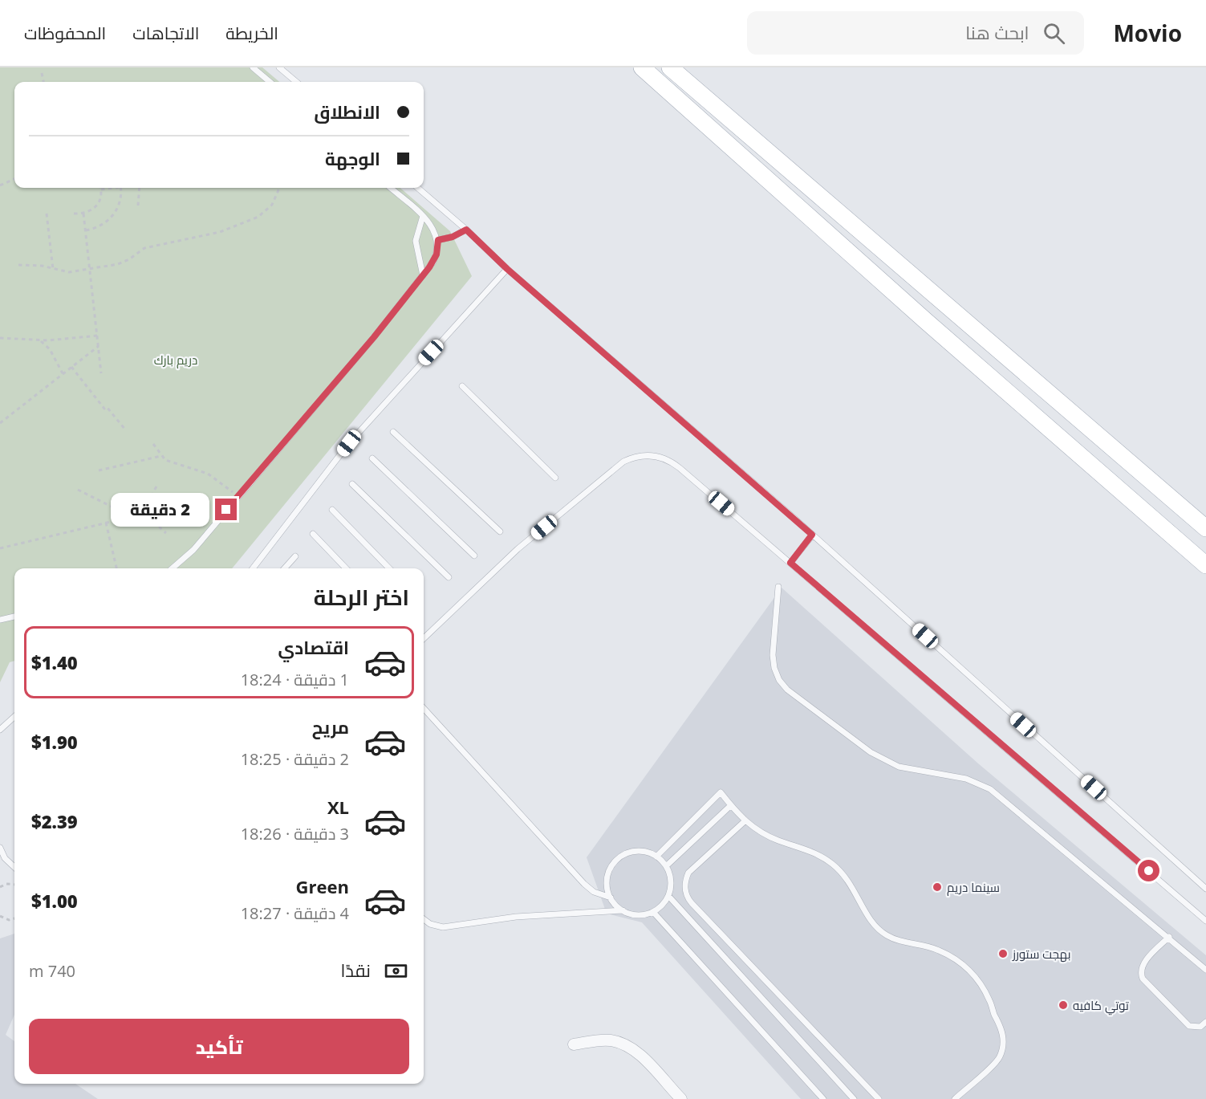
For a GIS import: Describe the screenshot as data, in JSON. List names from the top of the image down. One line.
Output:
{"parks":["دريم بارك"],"places":["سينما دريم","بهجت ستورز","توتي كافيه"],"page":{"header":"Movio","search":"ابحث هنا","nav":["الخريطة","الاتجاهات","المحفوظات"],"banner":["الانطلاق","الوجهة"],"bubble":"2 دقيقة","heading":"اختر الرحلة","list":[{"name":"اقتصادي","note":"1 دقيقة · 18:24","value":"$1.40"},{"name":"مريح","note":"2 دقيقة · 18:25","value":"$1.90"},{"name":"XL","note":"3 دقيقة · 18:26","value":"$2.39"},{"name":"Green","note":"4 دقيقة · 18:27","value":"$1.00"}],"pay":["نقدًا","740 m"],"buttons":"تأكيد"}}
